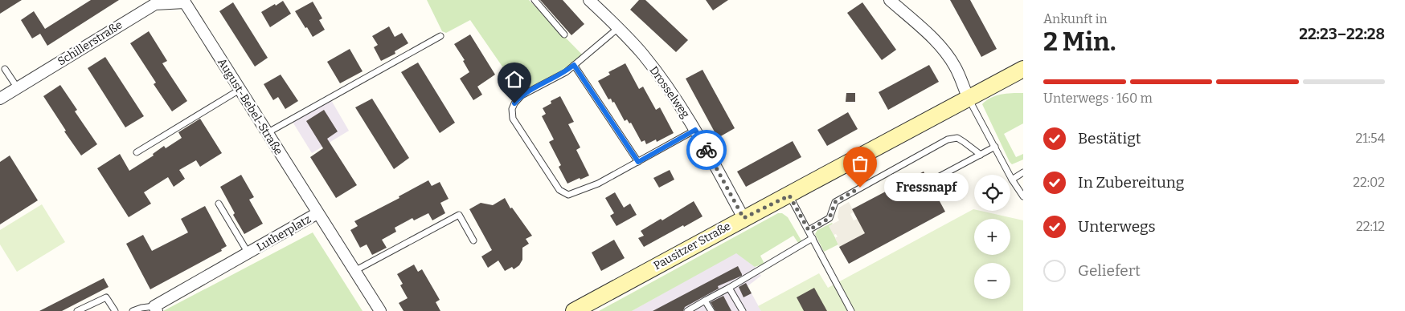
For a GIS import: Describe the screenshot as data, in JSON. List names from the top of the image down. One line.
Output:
{"streets":{"street":["Schillerstraße","Drosselweg","August-Bebel-Straße","Lutherplatz","Pausitzer Straße"]},"crossings":[["Schillerstraße","August-Bebel-Straße"],["Drosselweg","Pausitzer Straße"],["August-Bebel-Straße","Lutherplatz"]],"places":["Fressnapf"],"page":{"heading":["2 Min.","Ankunft in","22:23–22:28"],"bar":"Unterwegs · 160 m","list":[["Bestätigt","21:54"],["In Zubereitung","22:02"],["Unterwegs","22:12"],"Geliefert"],"bubble":"Fressnapf","map_buttons":["+","−"]}}
